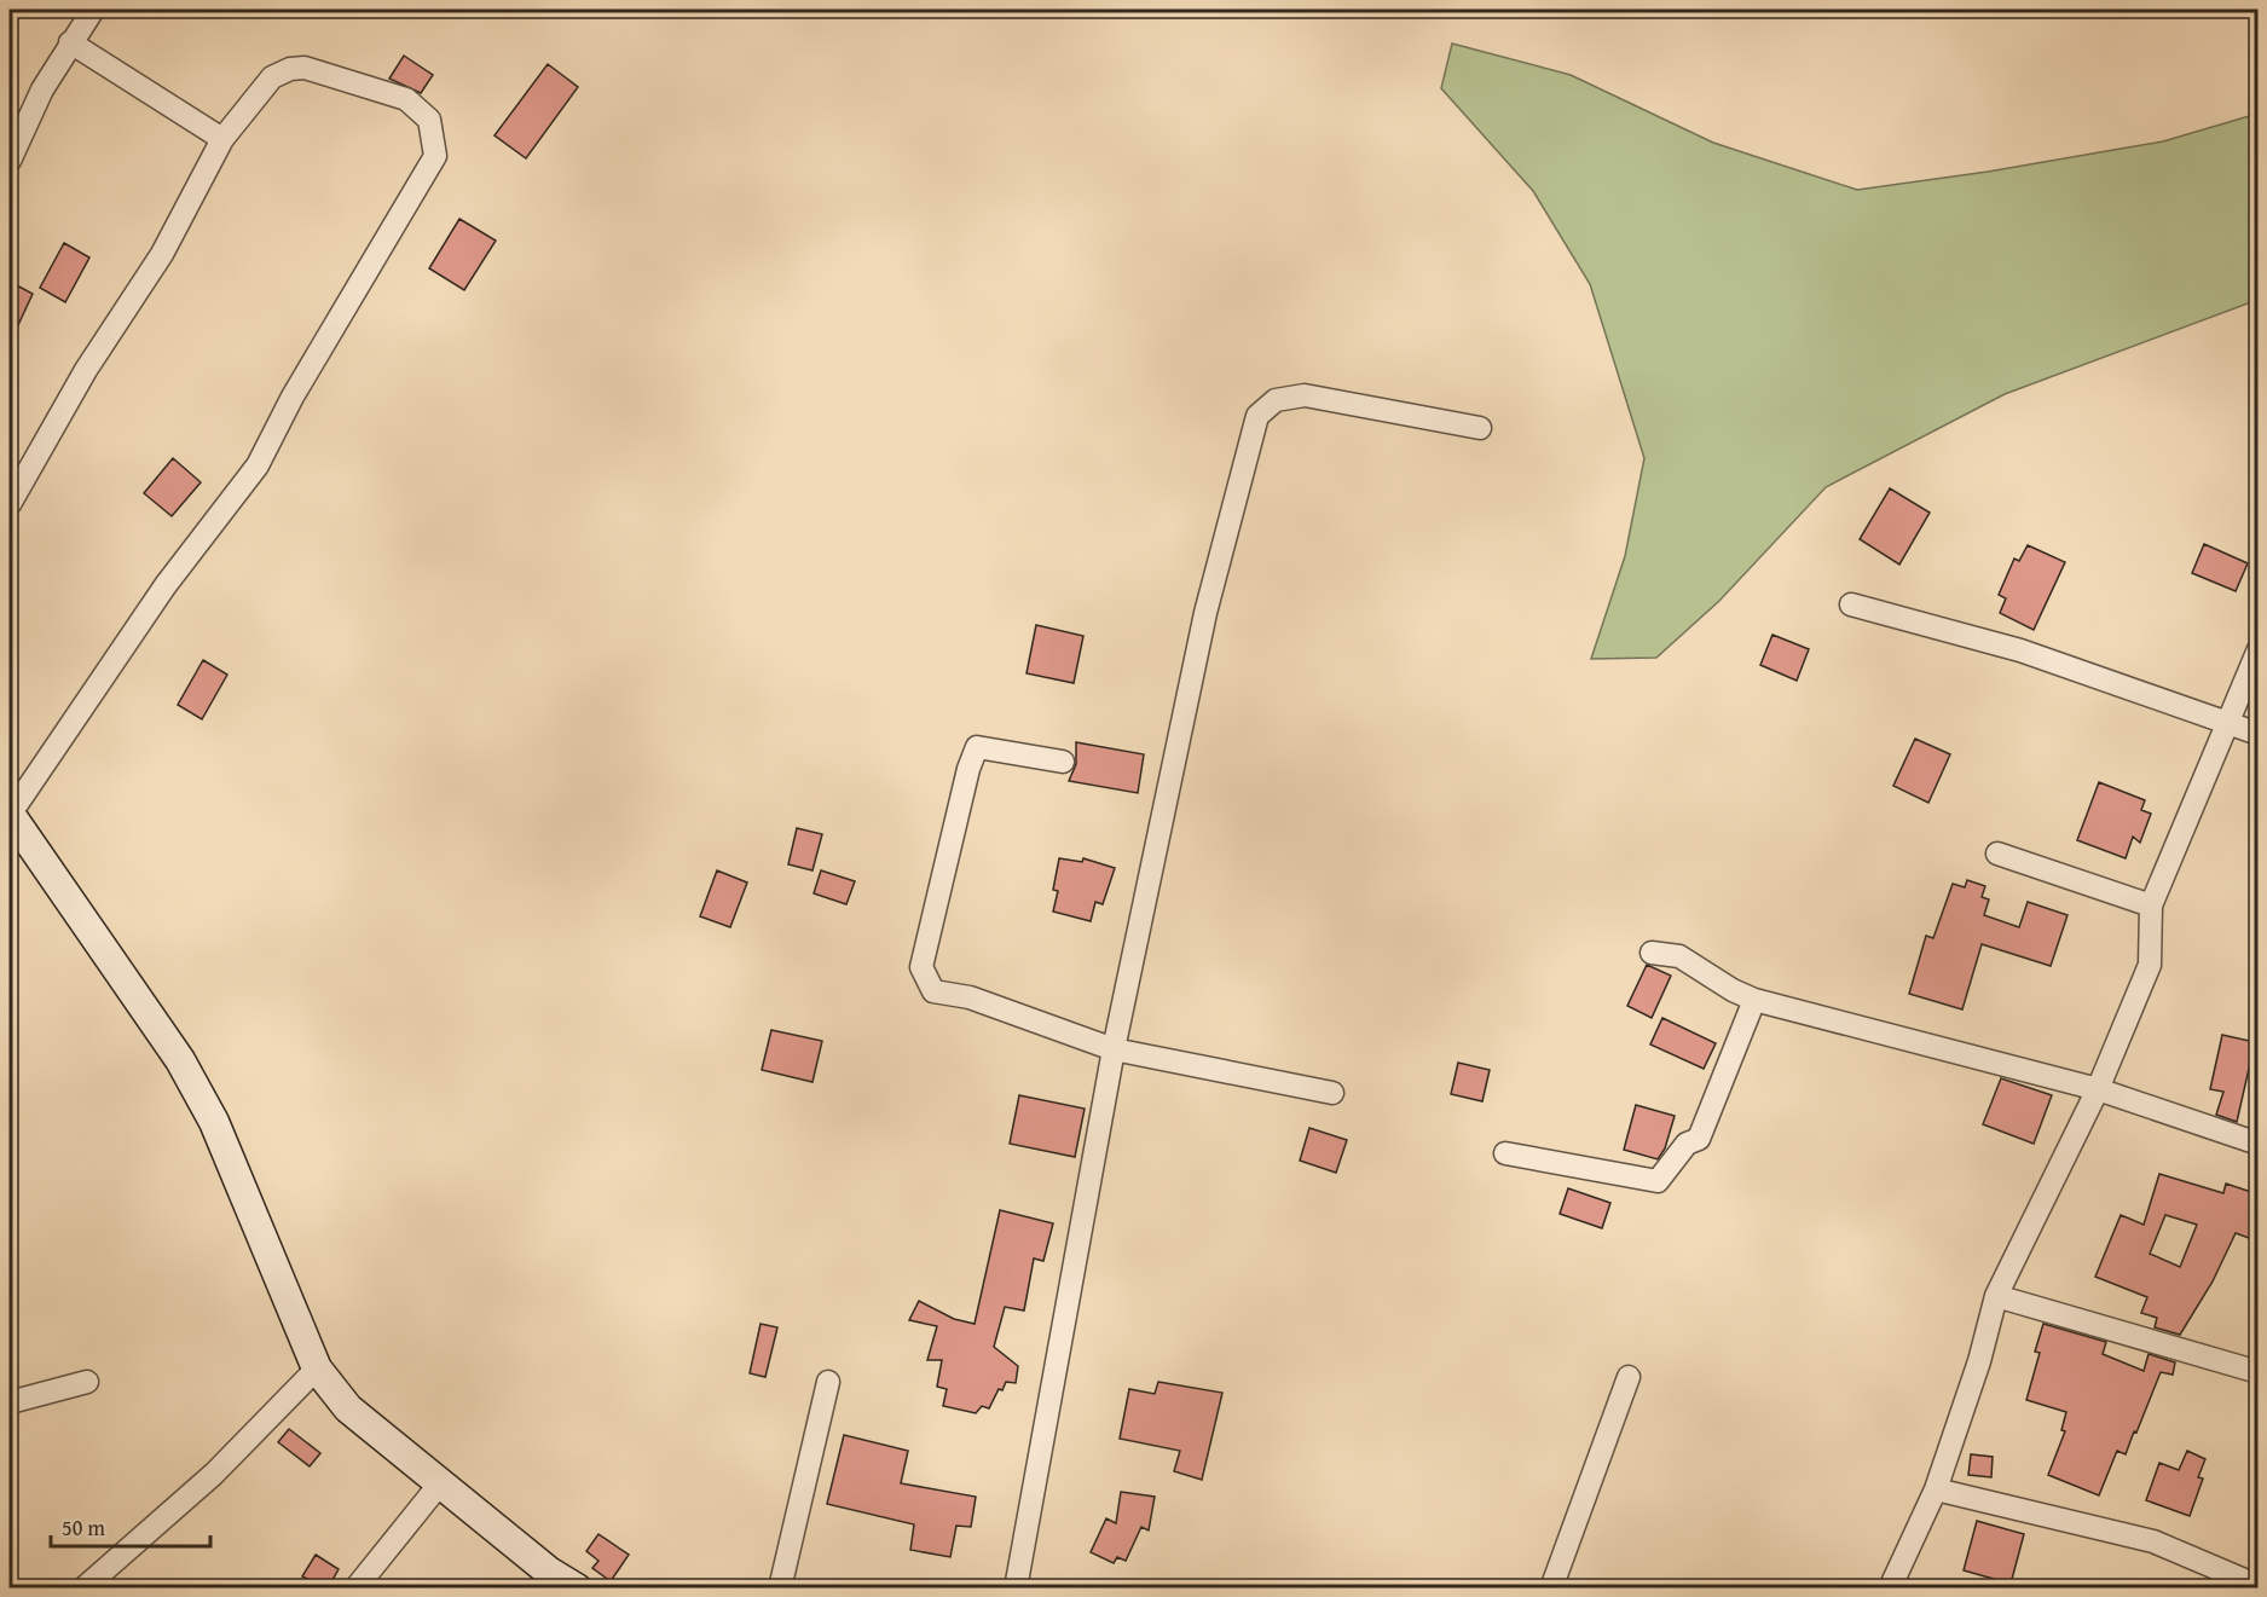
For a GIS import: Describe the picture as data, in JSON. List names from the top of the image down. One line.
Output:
{"scale_bar":"50 m"}
